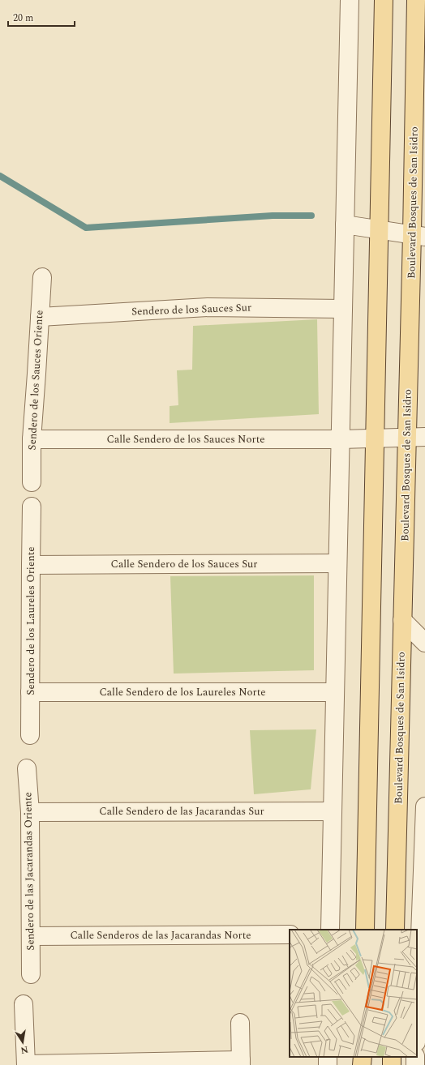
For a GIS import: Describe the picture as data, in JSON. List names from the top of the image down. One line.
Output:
{"streets":{"main road":["Boulevard Bosques de San Isidro"],"street":["Sendero de los Sauces Sur","Sendero de los Sauces Oriente","Calle Sendero de los Sauces Norte","Calle Sendero de los Sauces Sur","Sendero de los Laureles Oriente","Calle Sendero de los Laureles Norte","Calle Sendero de las Jacarandas Sur","Sendero de las Jacarandas Oriente","Calle Senderos de las Jacarandas Norte"]},"crossings":[["Boulevard Bosques de San Isidro","Calle Sendero de los Sauces Norte"],["Sendero de los Sauces Sur","Sendero de los Sauces Oriente"],["Sendero de los Sauces Oriente","Calle Sendero de los Sauces Norte"],["Calle Sendero de los Sauces Sur","Sendero de los Laureles Oriente"],["Sendero de los Laureles Oriente","Calle Sendero de los Laureles Norte"],["Calle Sendero de las Jacarandas Sur","Sendero de las Jacarandas Oriente"],["Sendero de las Jacarandas Oriente","Calle Senderos de las Jacarandas Norte"]],"scale_bar":"20 m","north":"bottom"}
